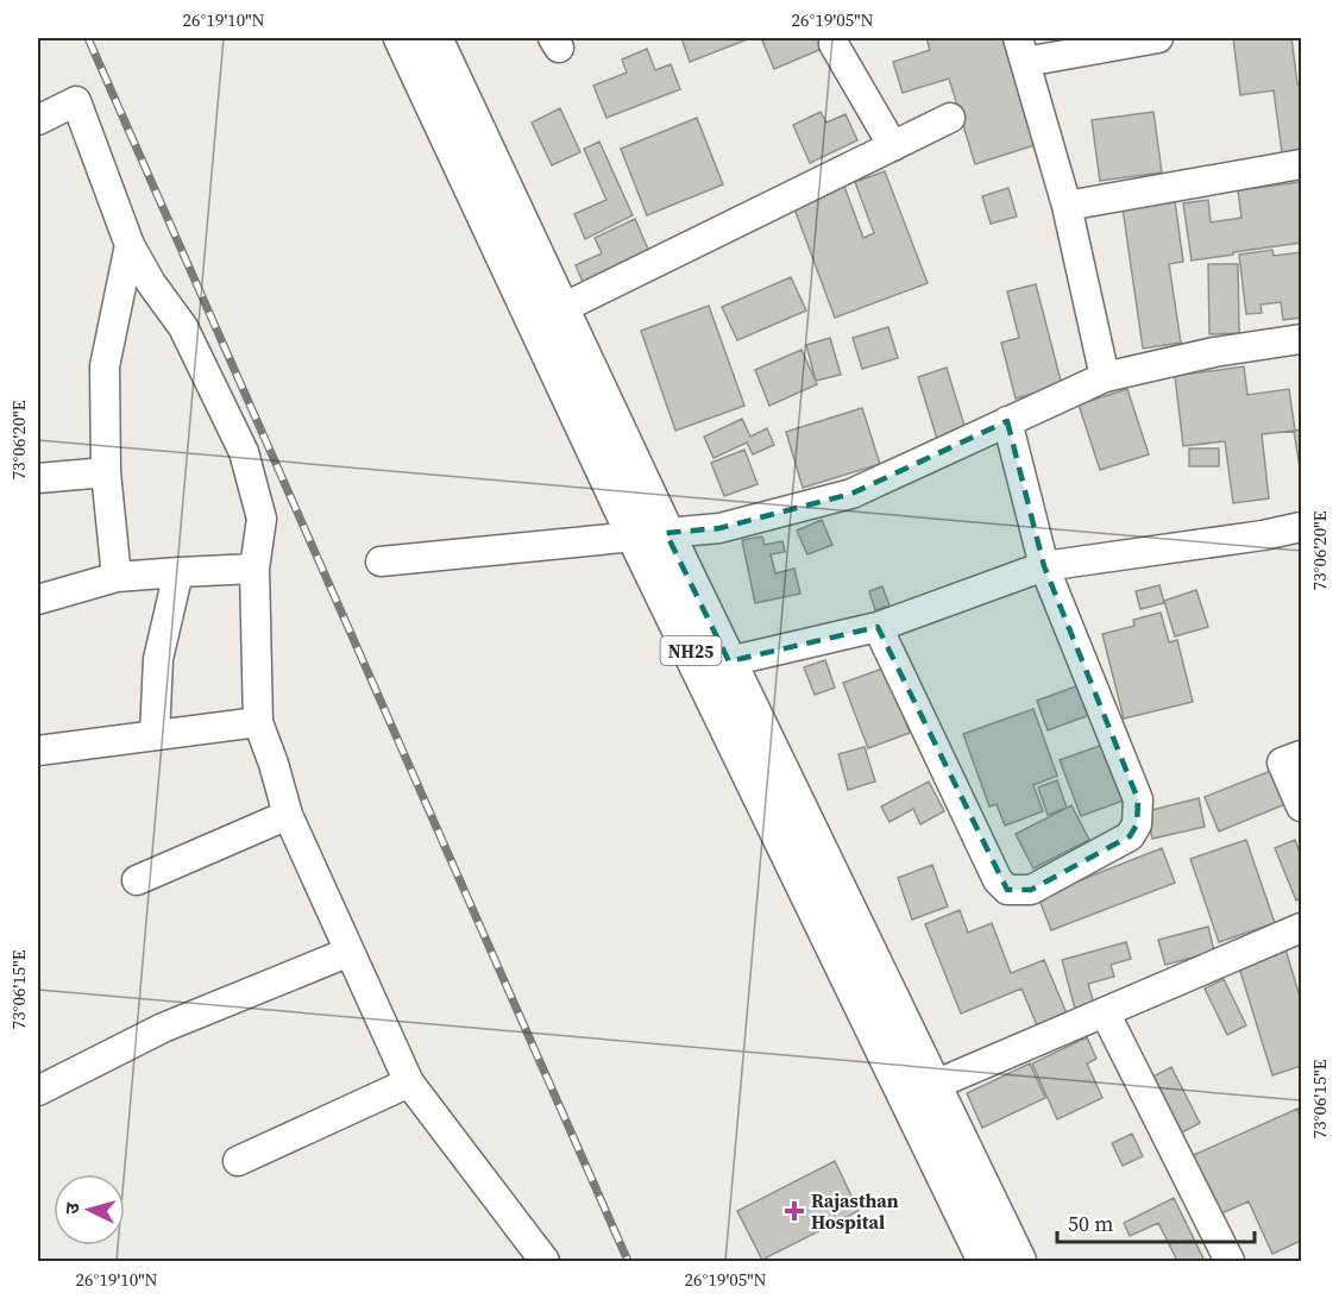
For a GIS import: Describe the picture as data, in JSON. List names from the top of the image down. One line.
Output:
{"streets":{"main road":["NH25"]},"places":{"health":["Rajasthan Hospital"]},"scale_bar":"50 m","north":"left","coordinates":["26°19'10\"N","26°19'05\"N","73°06'20\"E","73°06'15\"E"]}
